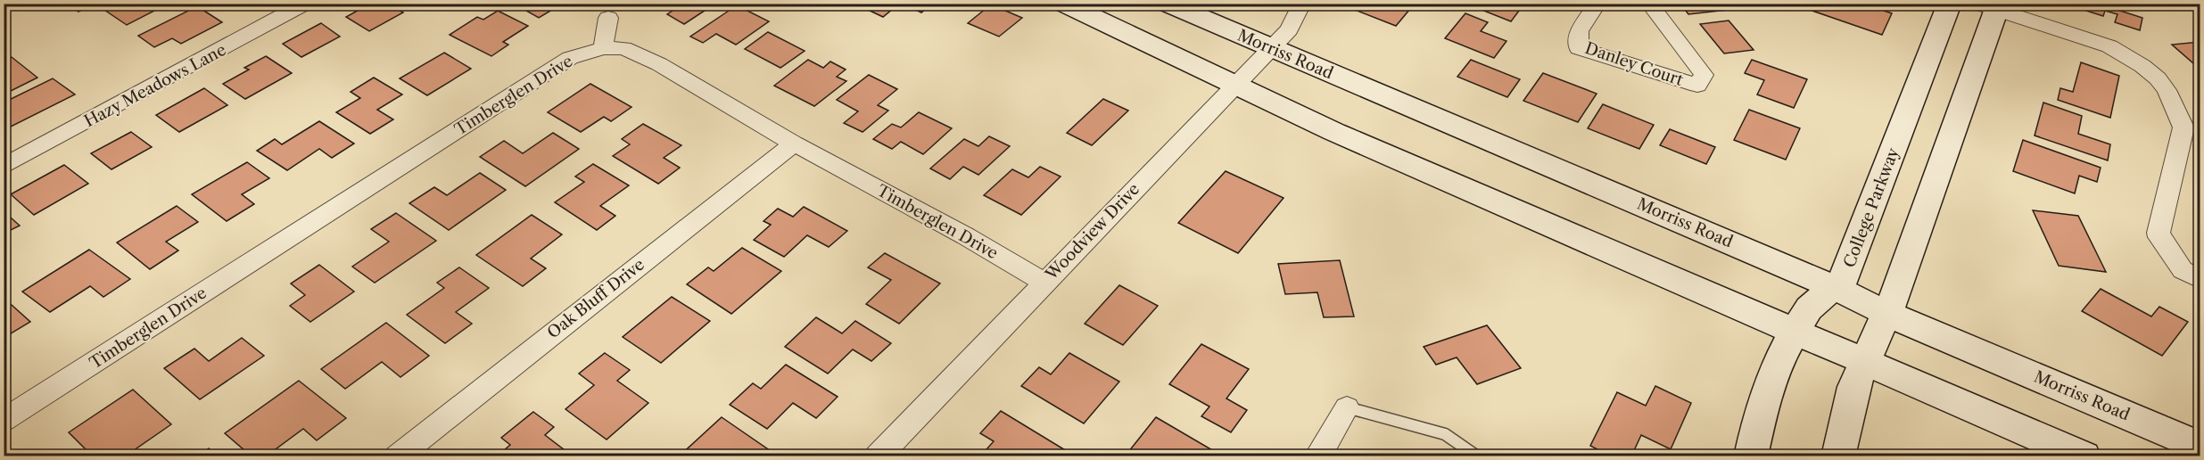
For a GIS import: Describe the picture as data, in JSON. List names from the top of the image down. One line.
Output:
{"streets":{"main road":["Morriss Road","College Parkway"],"street":["Danley Court","Hazy Meadows Lane","Timberglen Drive","Woodview Drive","Oak Bluff Drive"]},"crossings":[["Morriss Road","College Parkway"],["Morriss Road","Woodview Drive"],["Timberglen Drive","Woodview Drive"],["Timberglen Drive","Oak Bluff Drive"]]}
